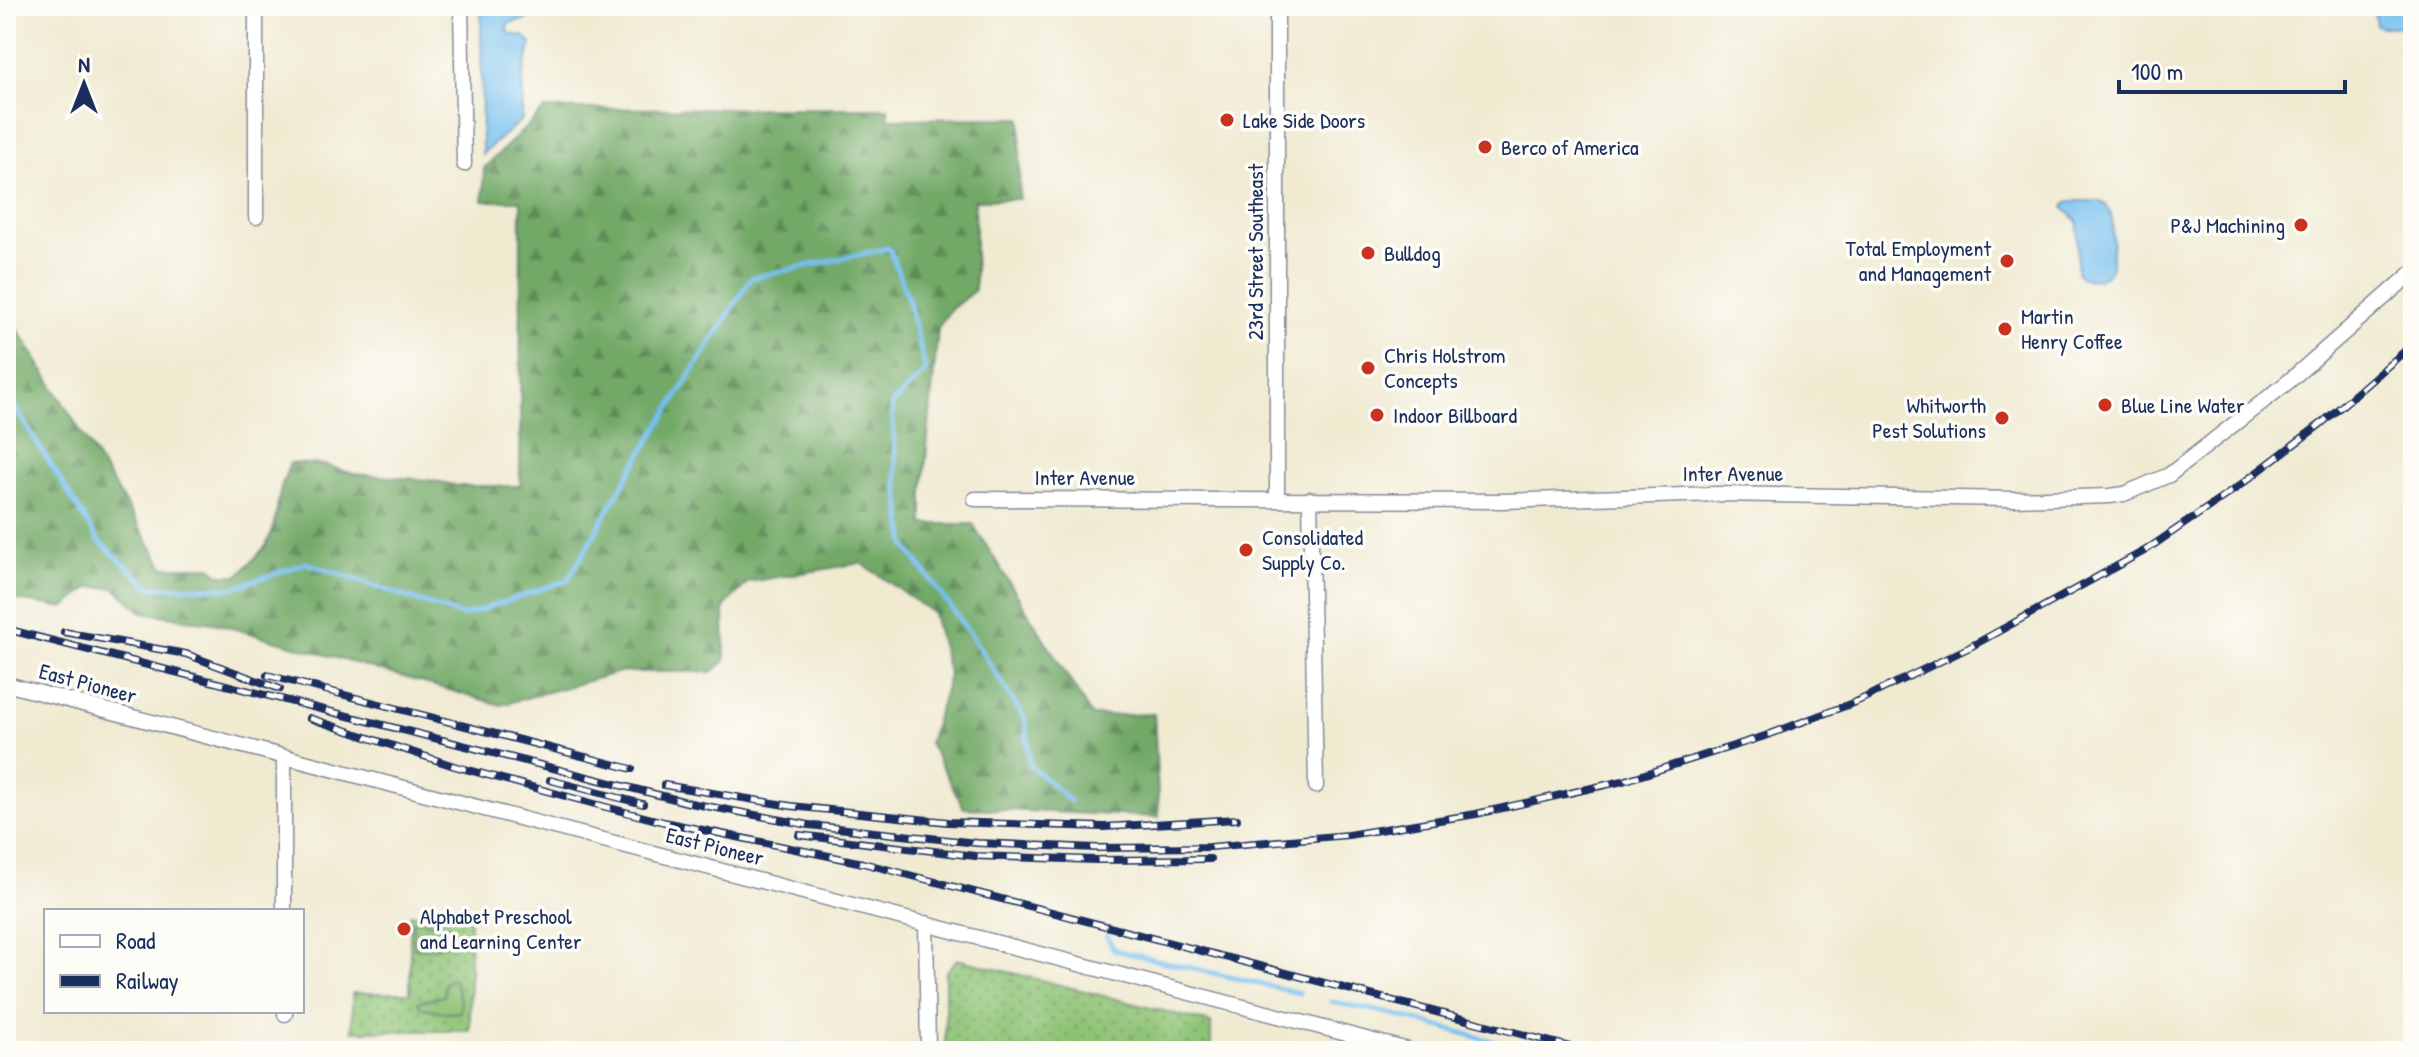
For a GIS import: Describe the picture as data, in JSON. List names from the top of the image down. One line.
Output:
{"streets":{"street":["23rd Street Southeast","Inter Avenue","East Pioneer"]},"crossings":[["23rd Street Southeast","Inter Avenue"]],"places":["Lake Side Doors","Berco of America","P&J Machining","Bulldog","Total Employment and Management","Martin Henry Coffee","Chris Holstrom Concepts","Blue Line Water","Indoor Billboard","Whitworth Pest Solutions","Consolidated Supply Co.","Alphabet Preschool and Learning Center"],"legend":["Road","Railway"],"scale_bar":"100 m","north":"top"}
